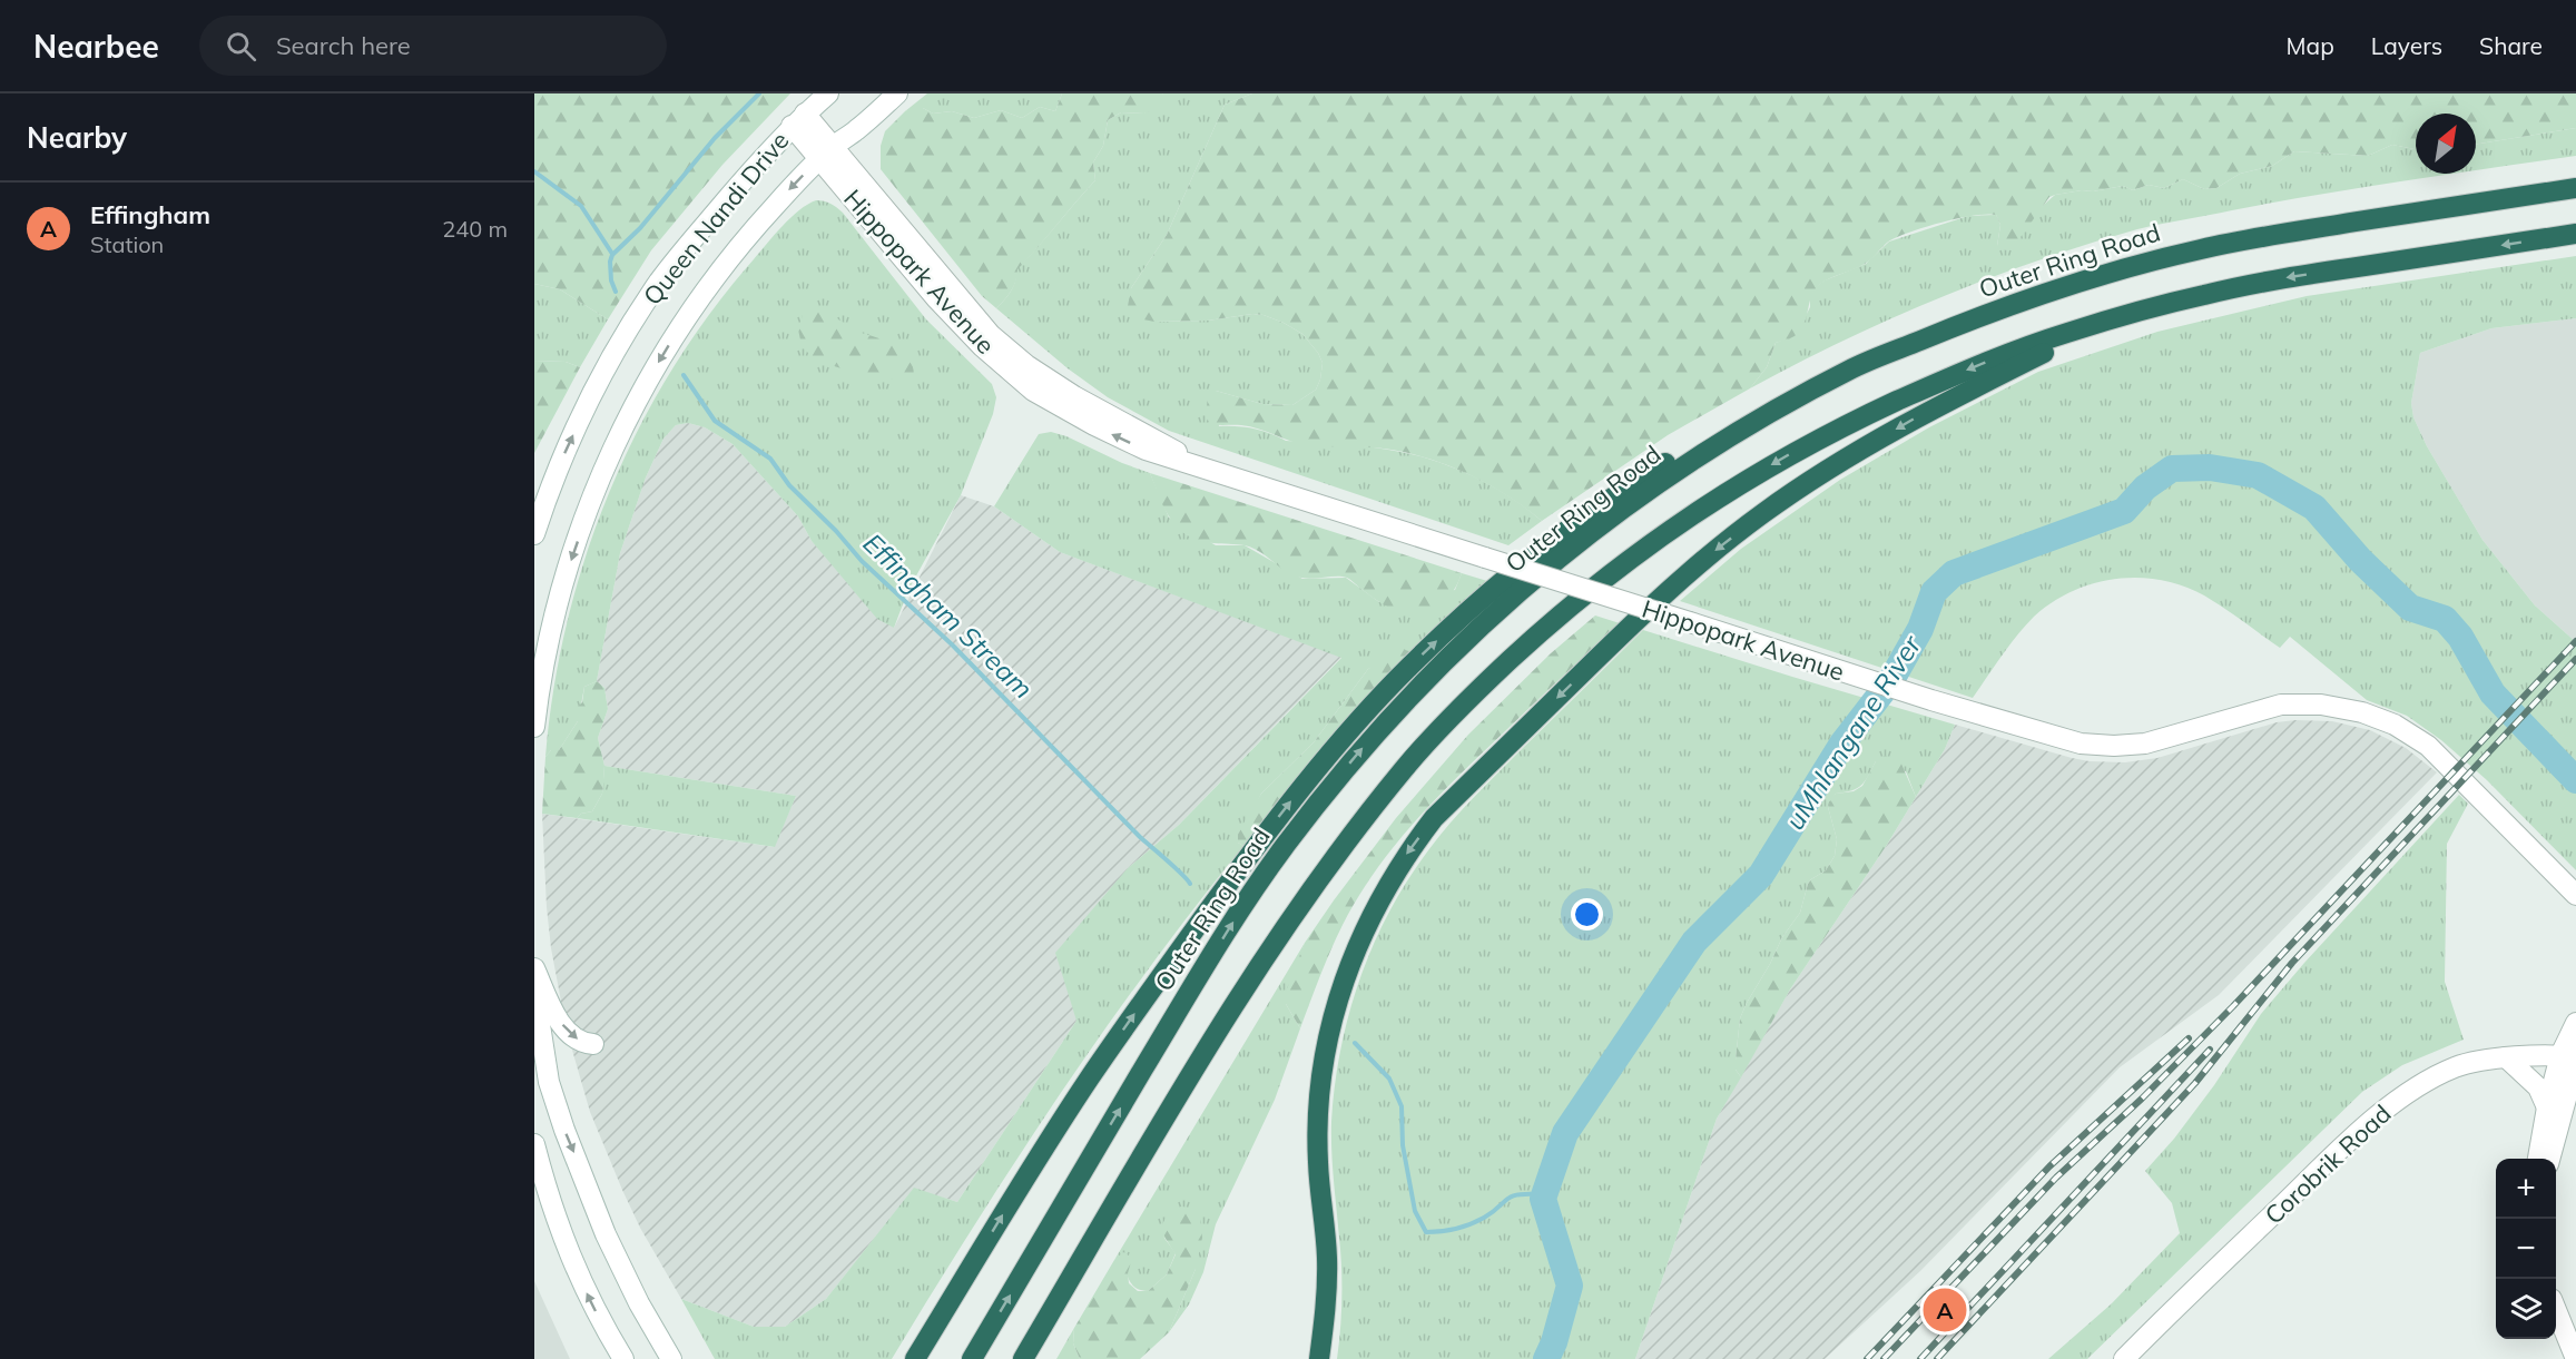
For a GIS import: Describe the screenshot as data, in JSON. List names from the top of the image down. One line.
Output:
{"streets":{"highway":["Outer Ring Road"],"street":["Queen Nandi Drive","Hippopark Avenue","Corobrik Road"]},"crossings":[["Queen Nandi Drive","Hippopark Avenue"]],"water":["Effingham Stream","uMhlangane River"],"north":"top right","page":{"header":"Nearbee","search":"Search here","nav":["Map","Layers","Share"],"heading":"Nearby","list":[{"mark":"A","name":"Effingham","note":"Station","value":"240 m"}],"map_buttons":["+","−"],"pins":"A"}}
